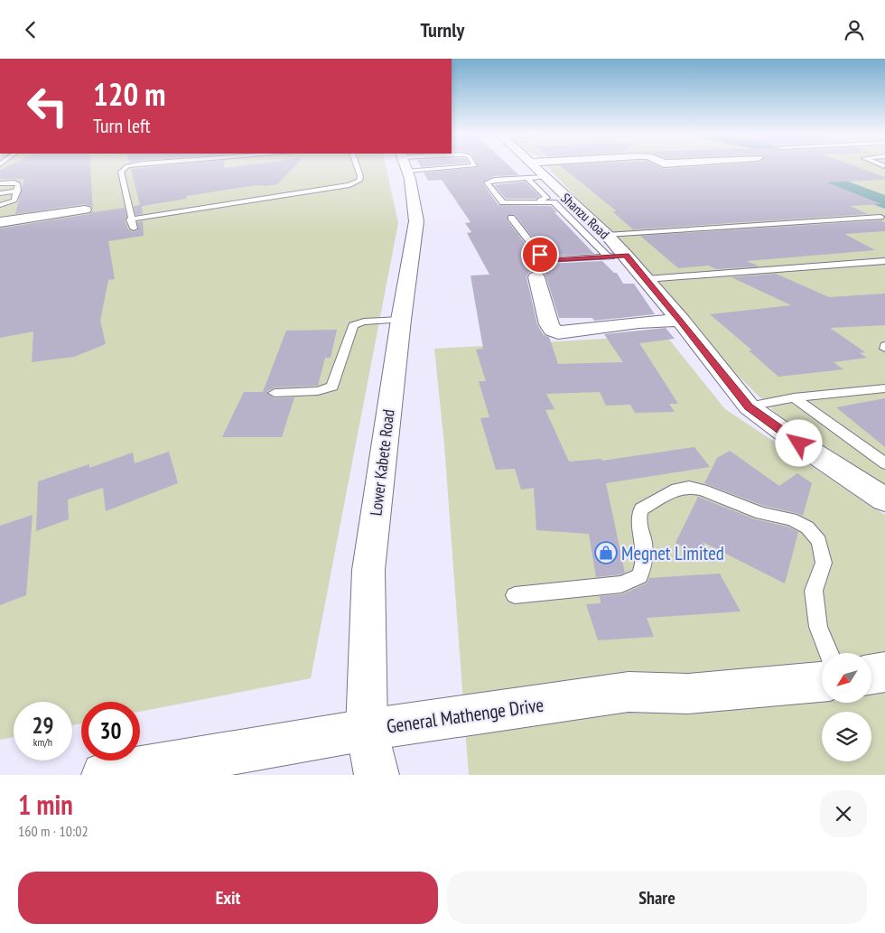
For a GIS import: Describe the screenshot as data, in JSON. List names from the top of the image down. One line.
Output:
{"streets":{"street":["Shanzu Road","Lower Kabete Road","General Mathenge Drive"]},"crossings":[["Lower Kabete Road","General Mathenge Drive"]],"places":{"shop":["Megnet Limited"]},"north":"bottom left","page":{"header":"Turnly","turn":["120 m","Turn left"],"speed":"29 km/h","limit":"30","heading":["1 min","160 m · 10:02"],"buttons":["Exit","Share"]}}
